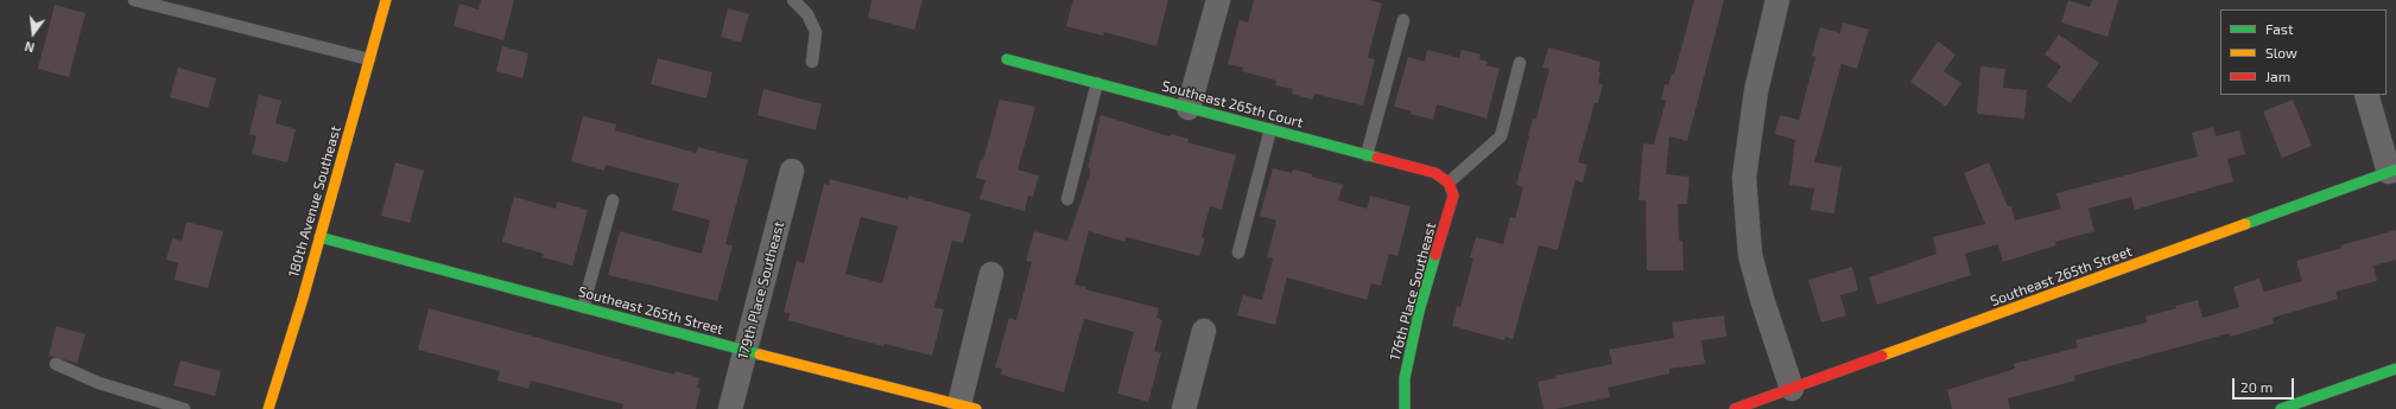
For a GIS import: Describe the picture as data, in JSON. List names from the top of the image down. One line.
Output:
{"streets":{"main road":["Southeast 265th Court","180th Avenue Southeast","Southeast 265th Street","176th Place Southeast"],"street":["179th Place Southeast"]},"crossings":[["Southeast 265th Court","176th Place Southeast"],["180th Avenue Southeast","Southeast 265th Street"],["Southeast 265th Street","179th Place Southeast"]],"legend":["Fast","Slow","Jam"],"scale_bar":"20 m","north":"bottom"}
